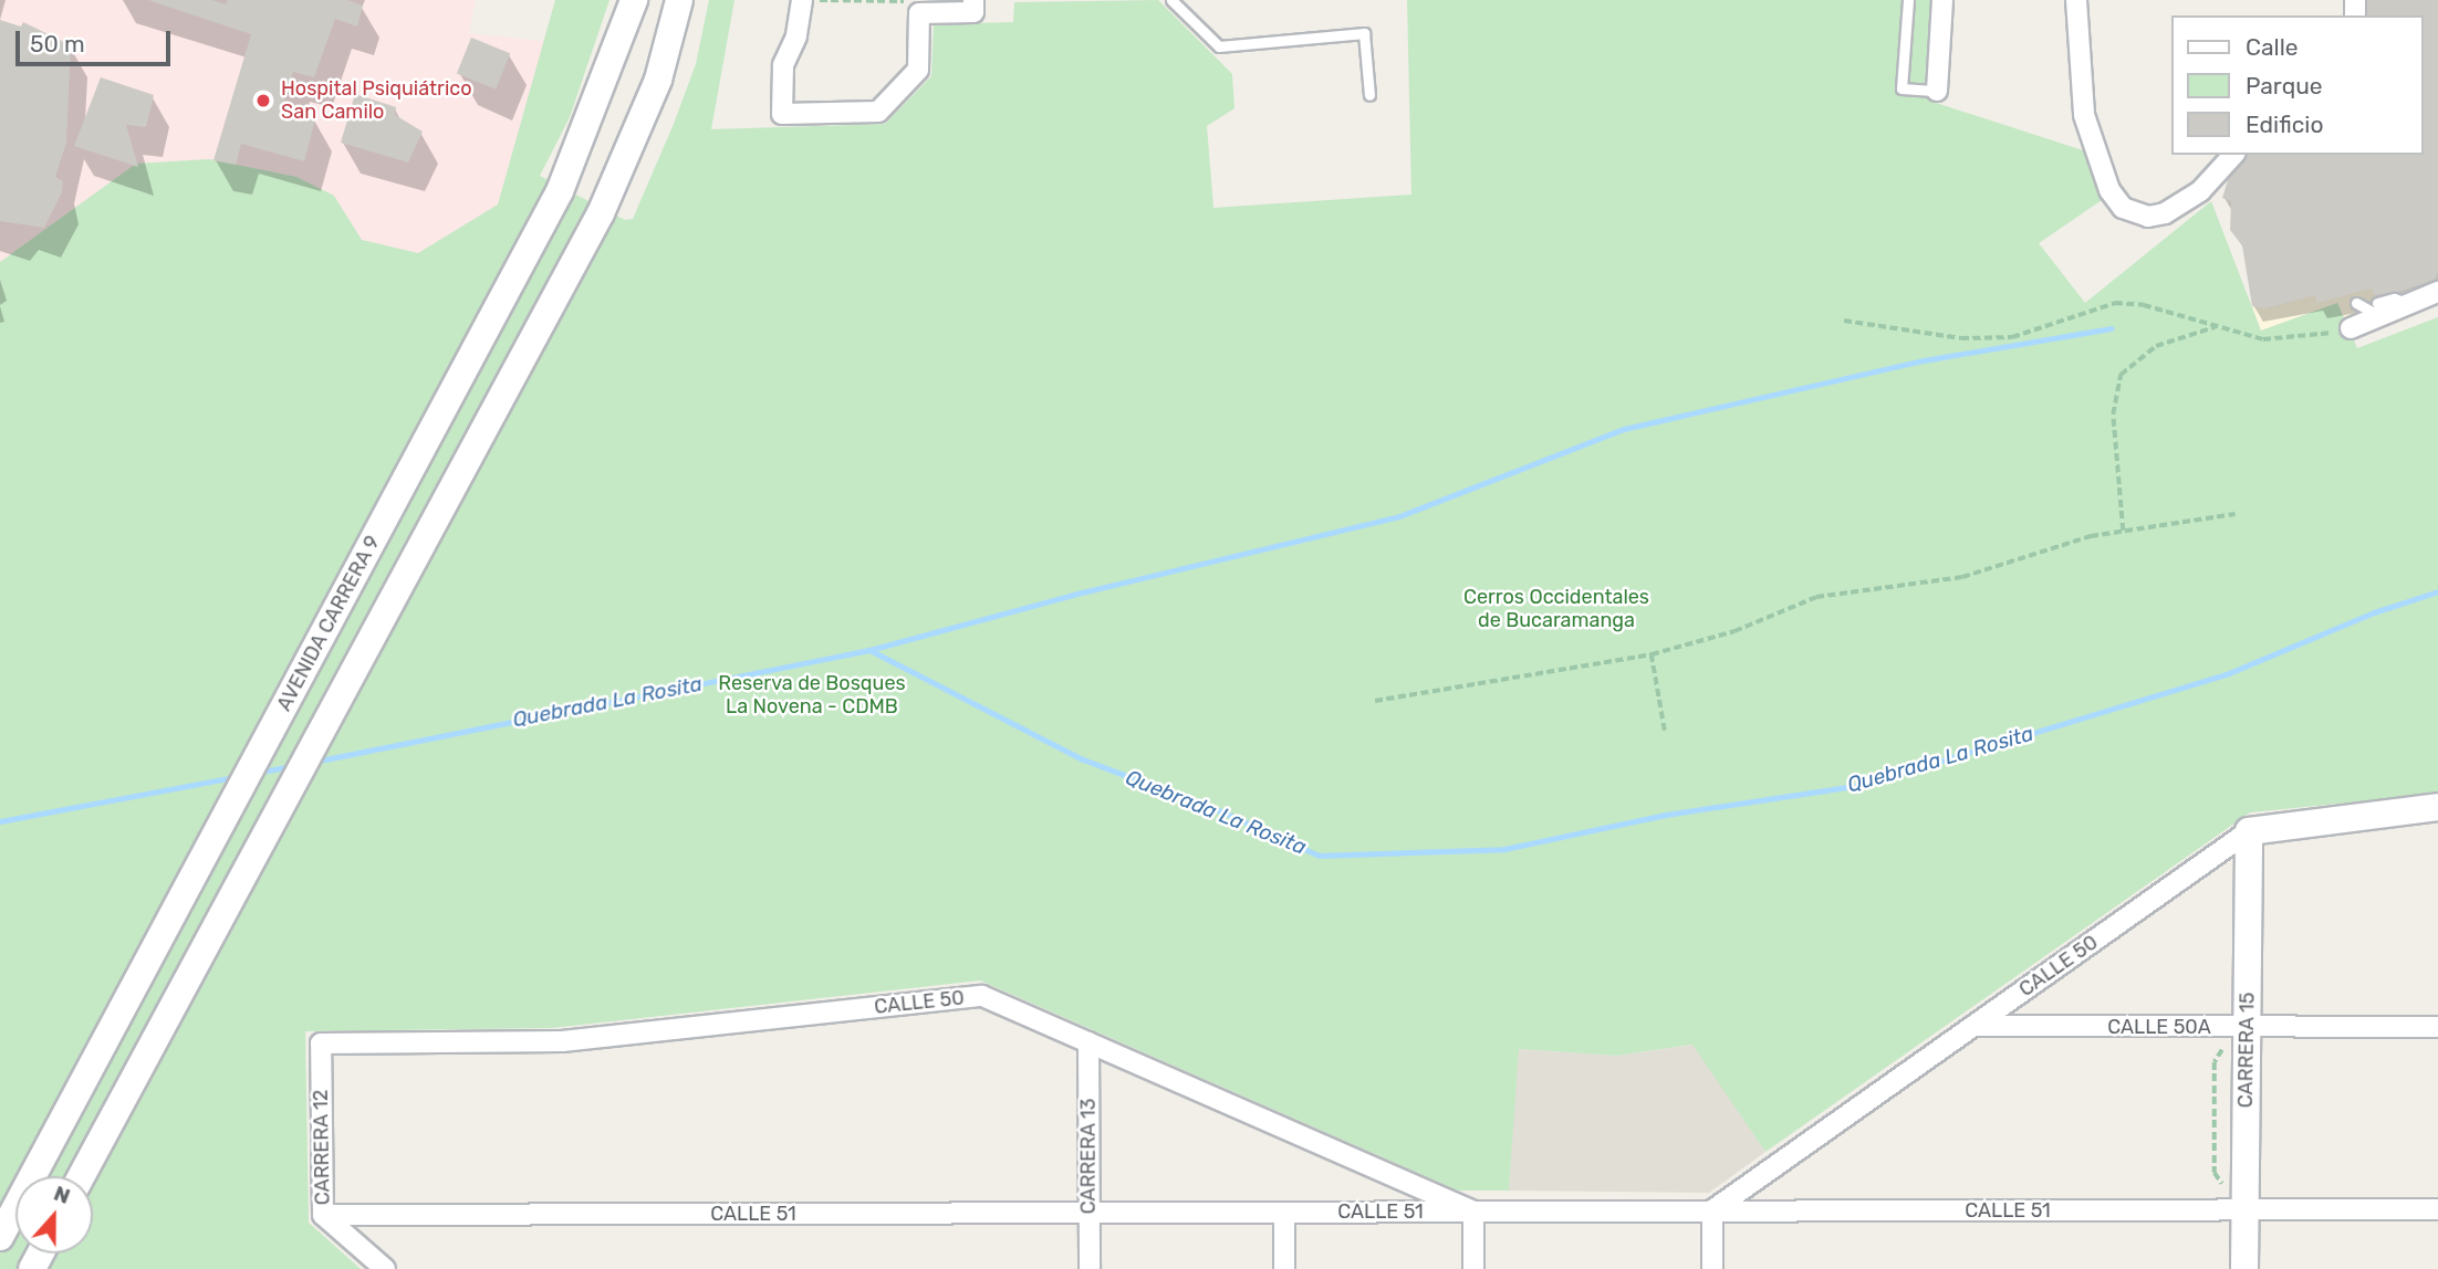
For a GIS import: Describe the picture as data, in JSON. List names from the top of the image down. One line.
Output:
{"streets":{"main road":["AVENIDA CARRERA 9","CALLE 50","CARRERA 15"],"street":["CALLE 50A","CARRERA 12","CARRERA 13","CALLE 51"]},"crossings":[["CALLE 50","CALLE 50A"],["CALLE 50","CARRERA 15"],["CALLE 50","CARRERA 12"],["CALLE 50","CARRERA 13"],["CALLE 50","CALLE 51"],["CALLE 50A","CARRERA 15"],["CARRERA 15","CALLE 51"],["CARRERA 12","CALLE 51"],["CARRERA 13","CALLE 51"]],"water":["Quebrada La Rosita"],"parks":["Cerros Occidentales de Bucaramanga","Reserva de Bosques La Novena - CDMB"],"places":["Hospital Psiquiátrico San Camilo"],"legend":["Calle","Parque","Edificio"],"scale_bar":"50 m","north":"top"}
